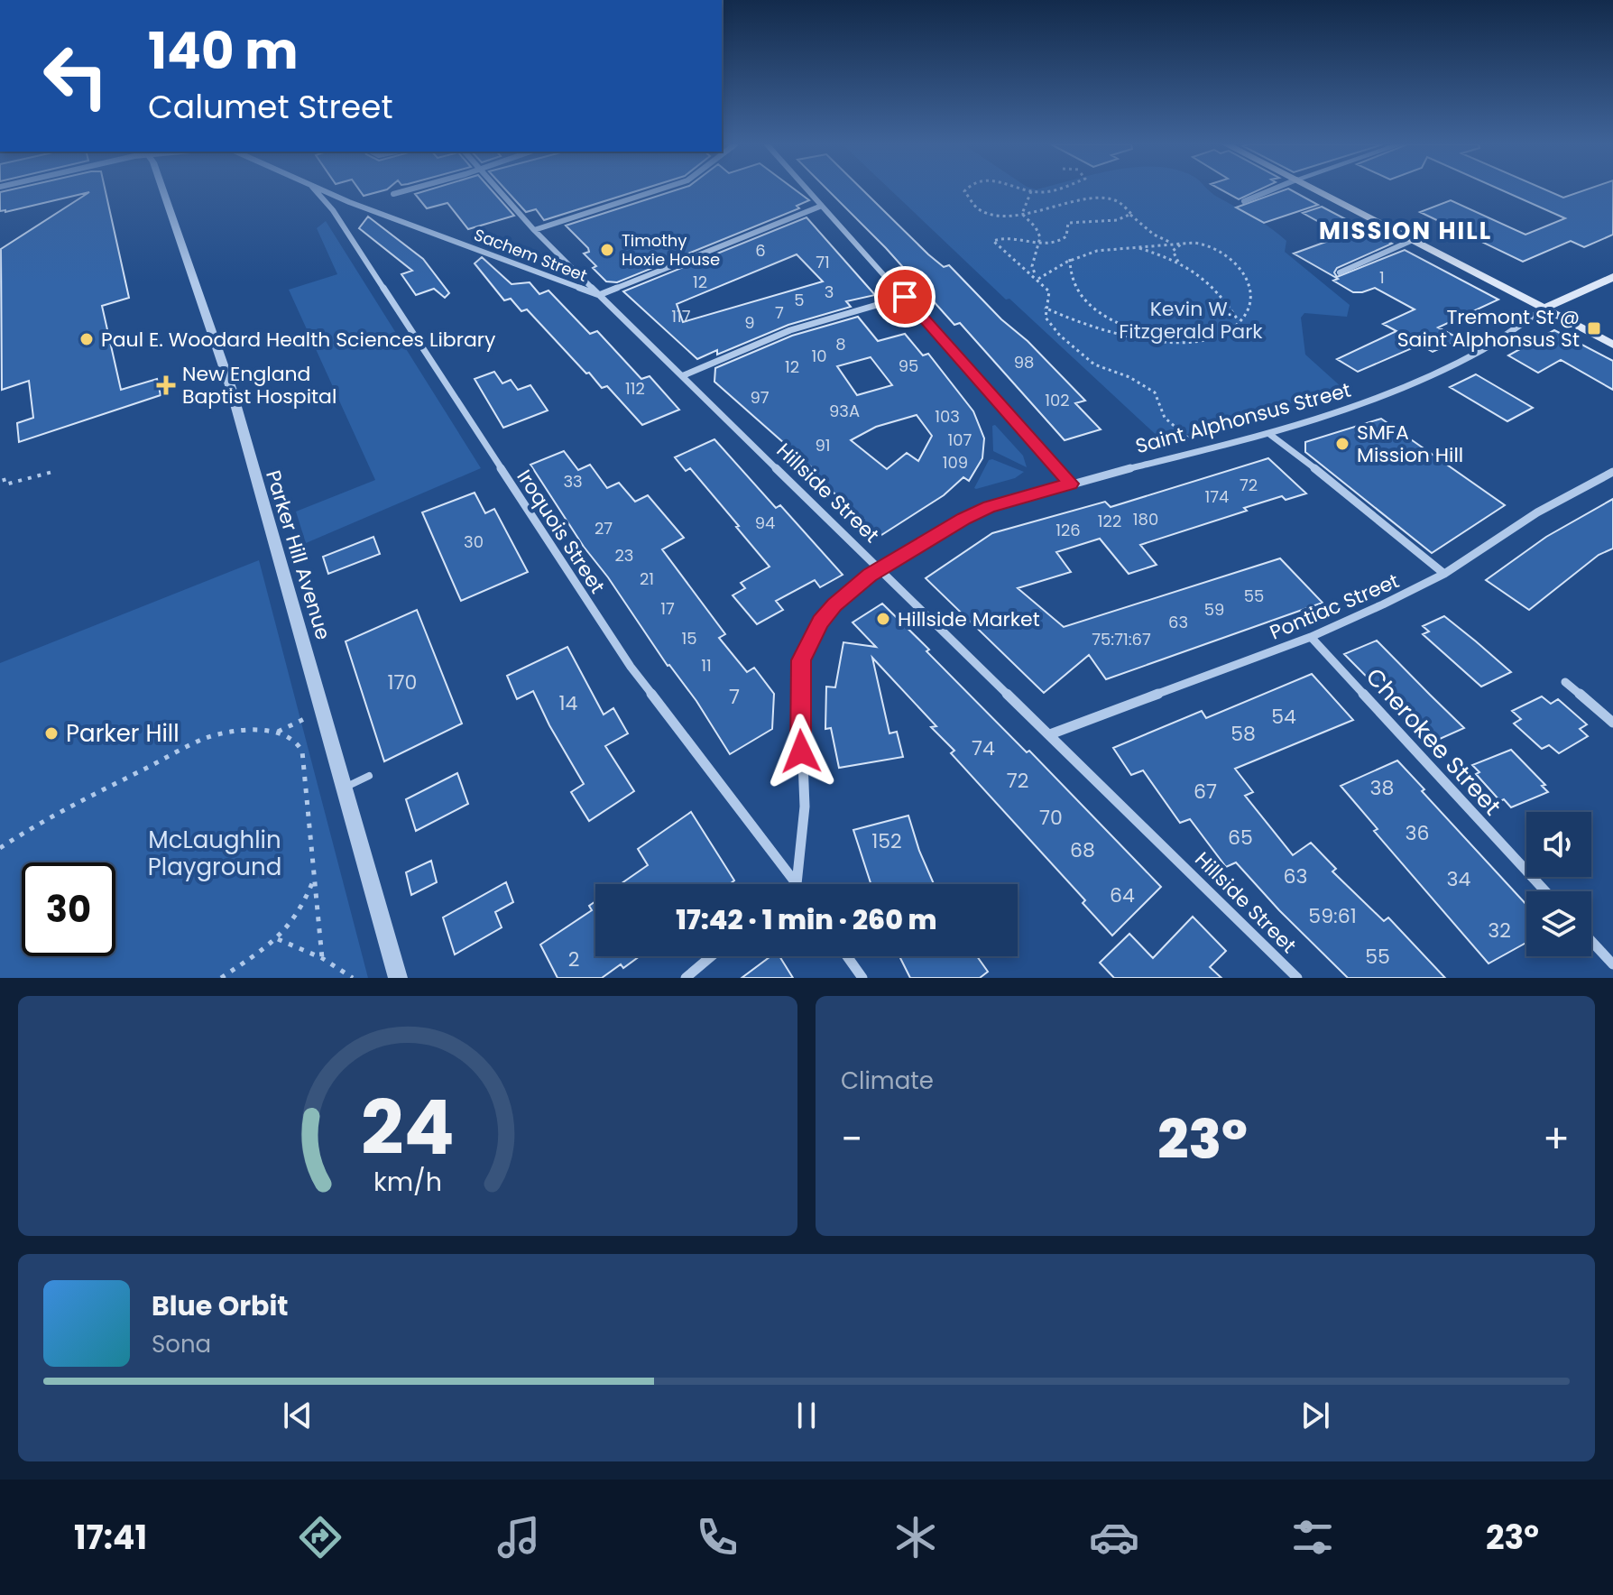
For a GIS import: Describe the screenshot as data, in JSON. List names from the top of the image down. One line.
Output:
{"streets":{"main road":["Saint Alphonsus Street"],"street":["Sachem Street","Hillside Street","Iroquois Street","Parker Hill Avenue","Pontiac Street","Cherokee Street"]},"crossings":[["Sachem Street","Hillside Street"],["Saint Alphonsus Street","Hillside Street"],["Saint Alphonsus Street","Iroquois Street"],["Hillside Street","Pontiac Street"],["Pontiac Street","Cherokee Street"]],"districts":["MISSION HILL"],"parks":["Kevin W. Fitzgerald Park","McLaughlin Playground"],"places":{"other":["Timothy Hoxie House","Paul E. Woodard Health Sciences Library","SMFA Mission Hill","Hillside Market","Parker Hill"],"transit":["Tremont St @ Saint Alphonsus St"],"health":["New England Baptist Hospital"]},"house_numbers":["6","71","1","12","3","5","7","117","9","8","10","98","95","12","112","97","102","93A","103","107","91","109","33","72","174","180","122","94","27","126","30","23","21","55","17","59","63","15","75:71:67","11","170","7","14","54","58","74","72","38","67","70","36","65","152","68","63","34","64","59:61","32","55","2"],"page":{"turn":["140 m","Calumet Street"],"limit":"30","trip":"17:42 · 1 min · 260 m","tile":"Climate","heat":["−","23°","+"],"song":["Blue Orbit","Sona"],"tabs":["17:41","23°"],"gauge":["24","km/h"]}}
